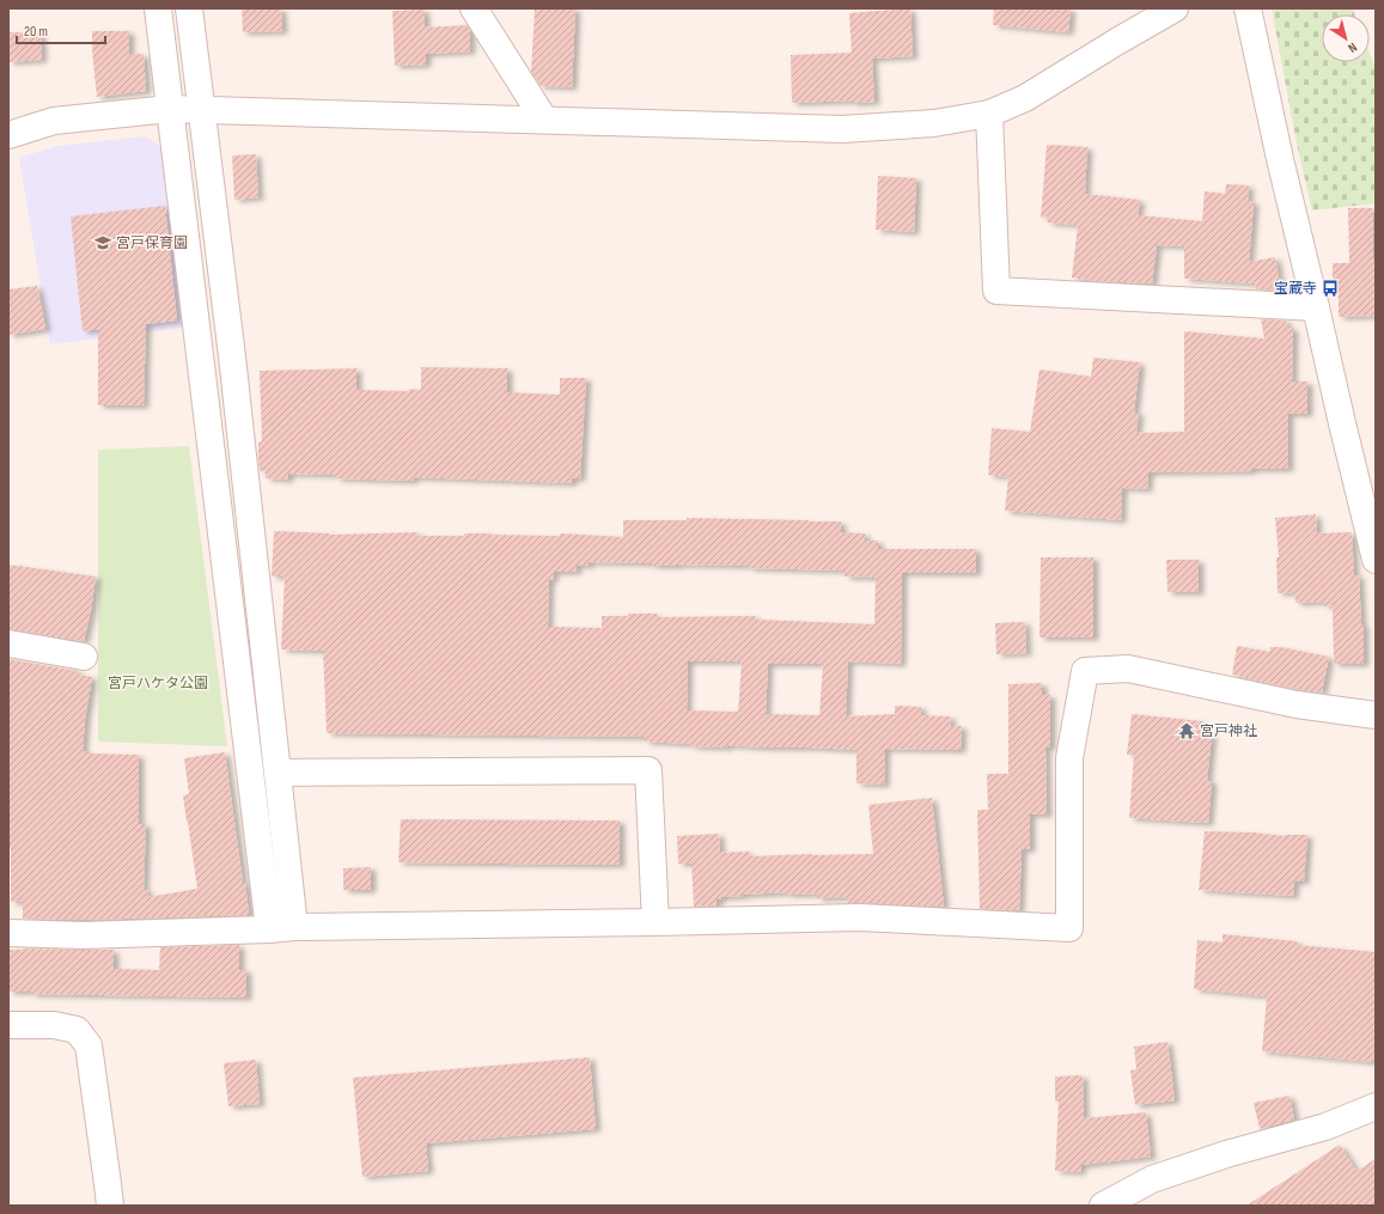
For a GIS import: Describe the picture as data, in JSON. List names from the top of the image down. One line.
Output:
{"parks":["宮戸ハケタ公園"],"places":{"school or university":["宮戸保育園"],"bus stop":["宝蔵寺"],"temple":["宮戸神社"]},"scale_bar":"20 m","north":"bottom right"}
